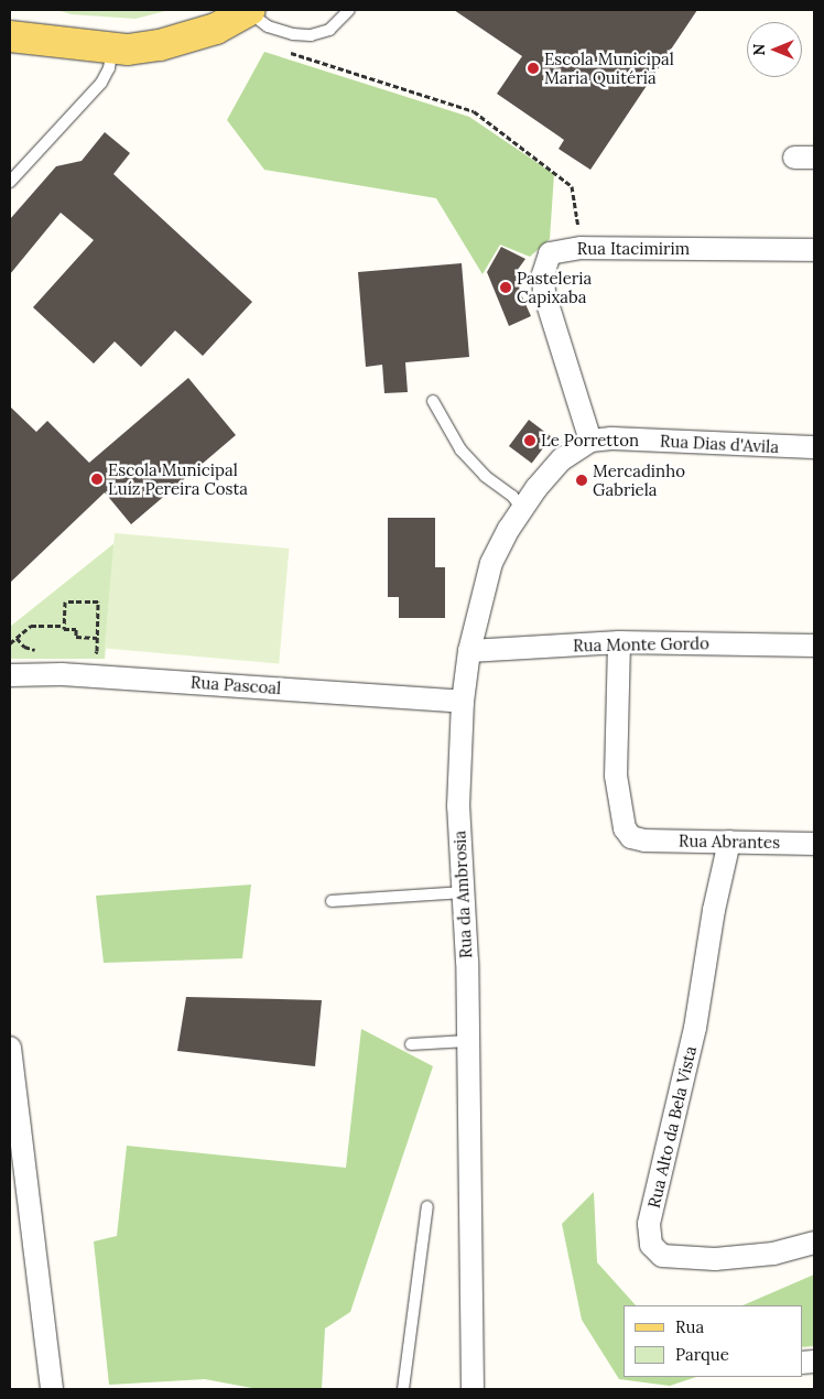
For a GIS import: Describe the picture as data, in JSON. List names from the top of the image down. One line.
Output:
{"streets":{"street":["Rua Itacimirim","Rua Dias d'Avila","Rua Monte Gordo","Rua Pascoal","Rua Abrantes","Rua da Ambrosia","Rua Alto da Bela Vista"]},"crossings":[["Rua Itacimirim","Rua Dias d'Avila"],["Rua Itacimirim","Rua da Ambrosia"],["Rua Dias d'Avila","Rua da Ambrosia"],["Rua Monte Gordo","Rua Abrantes"],["Rua Monte Gordo","Rua da Ambrosia"],["Rua Pascoal","Rua da Ambrosia"],["Rua Abrantes","Rua Alto da Bela Vista"]],"places":["Escola Municipal Maria Quitéria","Pasteleria Capixaba","Le Porretton","Escola Municipal Luíz Pereira Costa","Mercadinho Gabriela"],"legend":["Rua","Parque"],"north":"left"}
